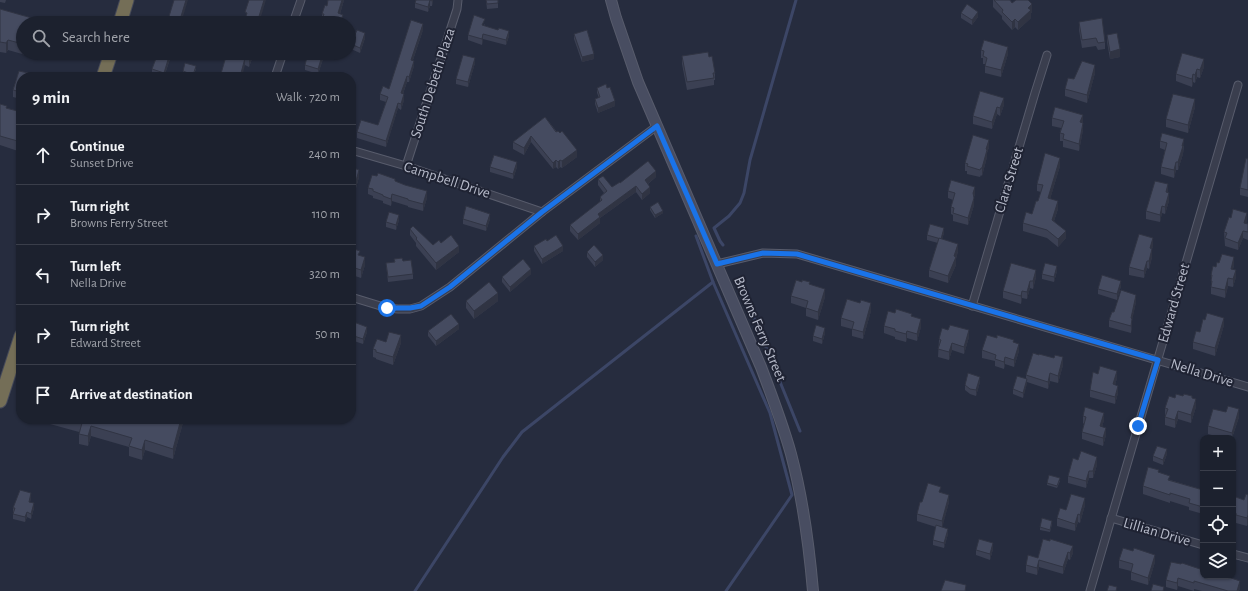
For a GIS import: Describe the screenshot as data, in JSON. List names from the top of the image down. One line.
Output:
{"streets":{"street":["South Debeth Plaza","Campbell Drive","Clara Street","Edward Street","Browns Ferry Street","Nella Drive","Lillian Drive"]},"crossings":[["South Debeth Plaza","Campbell Drive"],["Clara Street","Nella Drive"],["Edward Street","Nella Drive"],["Edward Street","Lillian Drive"],["Browns Ferry Street","Nella Drive"]],"page":{"search":"Search here","heading":["9 min","Walk · 720 m"],"list":[["Continue","Sunset Drive","240 m"],["Turn right","Browns Ferry Street","110 m"],["Turn left","Nella Drive","320 m"],["Turn right","Edward Street","50 m"],"Arrive at destination"],"map_buttons":["+","−"]}}
